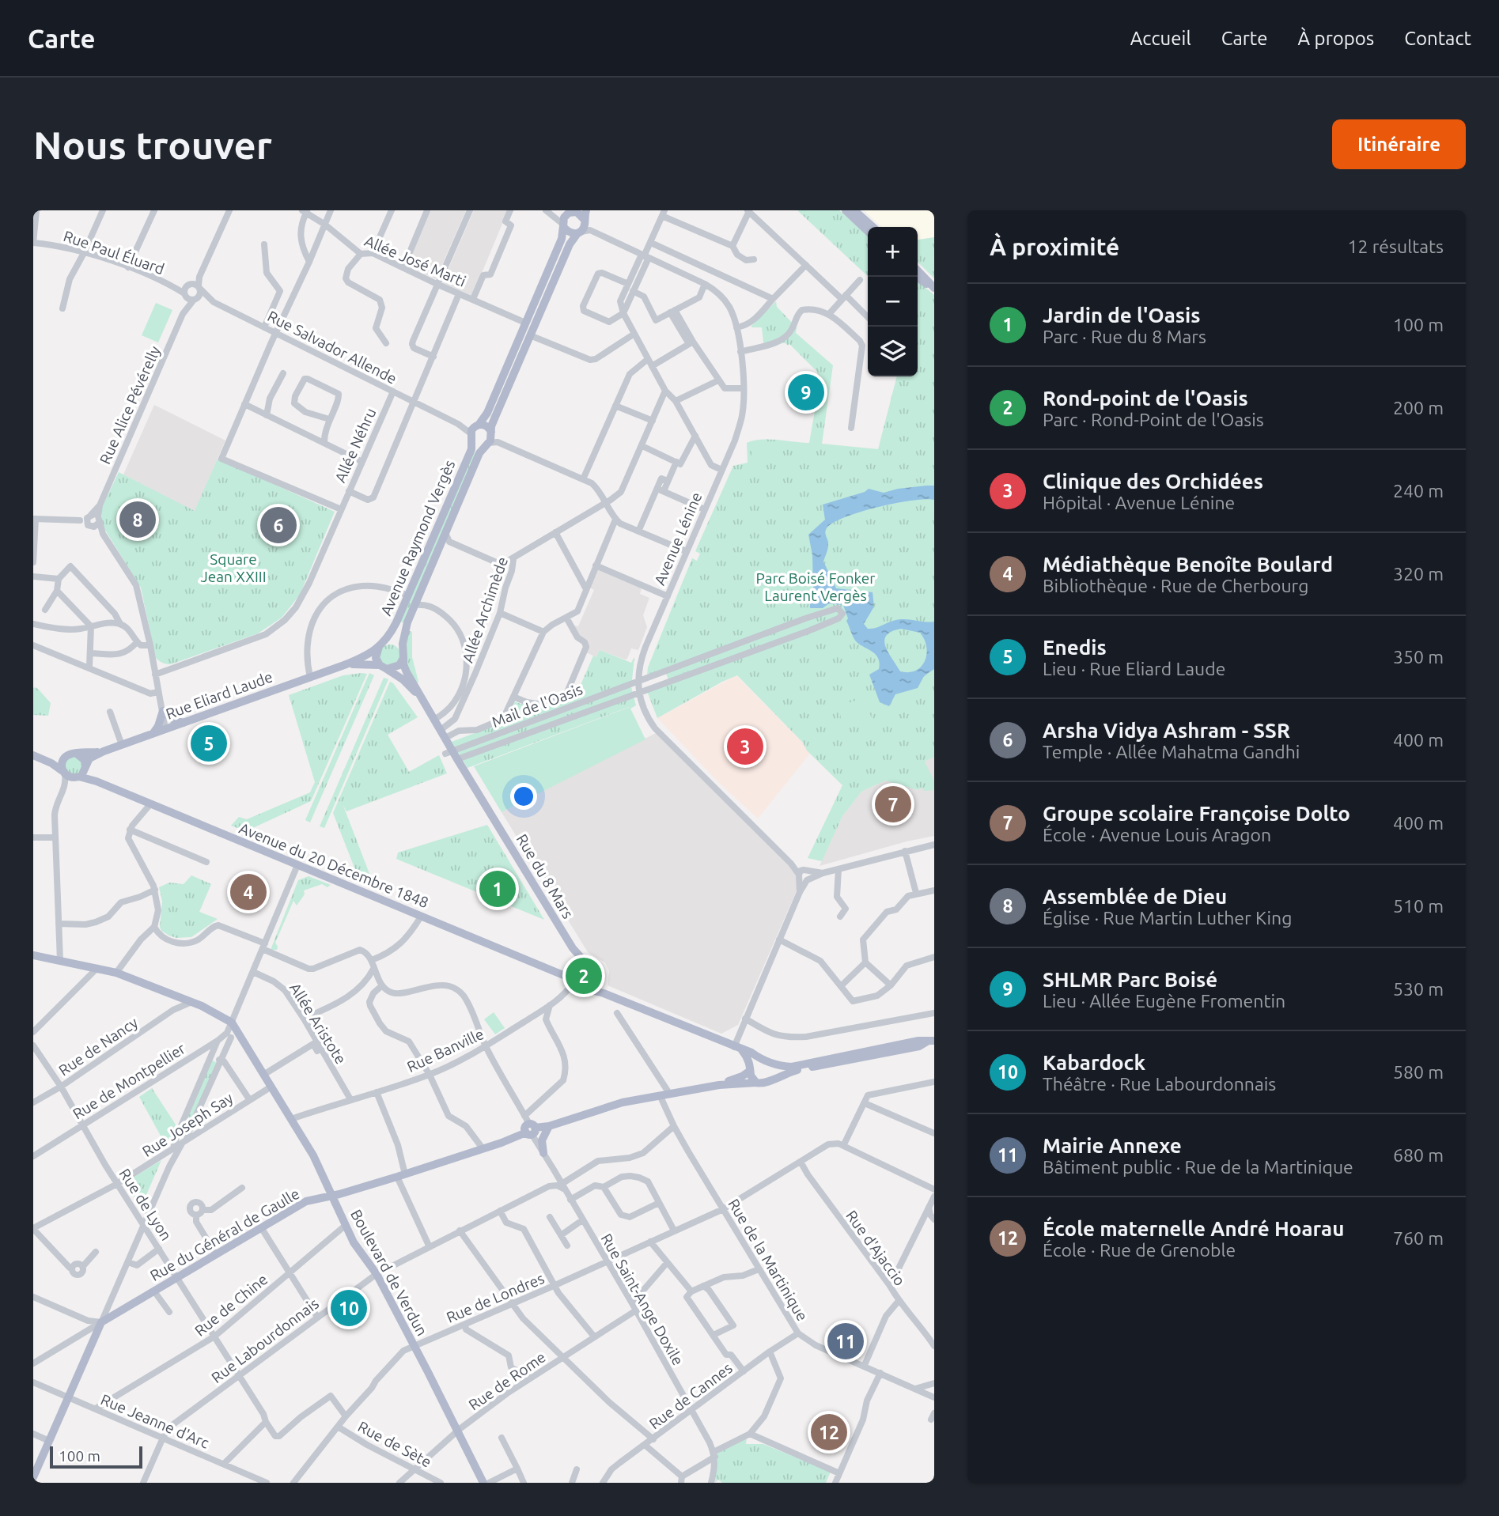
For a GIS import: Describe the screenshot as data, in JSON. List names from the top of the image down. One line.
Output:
{"streets":{"main road":["Avenue Raymond Vergès","Rue Eliard Laude","Avenue du 20 Décembre 1848","Rue du 8 Mars","Rue du Général de Gaulle","Boulevard de Verdun"],"street":["Rue Paul Éluard","Allée José Marti","Rue Salvador Allende","Rue Alice Pévérelly","Allée Néhru","Avenue Lénine","Allée Archimède","Mail de l'Oasis","Allée Aristote","Rue de Nancy","Rue Banville","Rue de Montpellier","Rue Joseph Say","Rue de Lyon","Rue d'Ajaccio","Rue de la Martinique","Rue de Londres","Rue Saint-Ange Doxile","Rue de Chine","Rue Labourdonnais","Rue de Rome","Rue de Cannes","Rue Jeanne d'Arc","Rue de Sète"]},"crossings":[["Rue Paul Éluard","Rue Salvador Allende"],["Rue Paul Éluard","Rue Alice Pévérelly"],["Allée José Marti","Avenue Raymond Vergès"],["Rue Salvador Allende","Rue Alice Pévérelly"],["Rue Salvador Allende","Allée Néhru"],["Rue Salvador Allende","Avenue Raymond Vergès"],["Avenue Raymond Vergès","Rue Eliard Laude"],["Avenue Raymond Vergès","Rue du 8 Mars"],["Avenue Lénine","Mail de l'Oasis"],["Allée Archimède","Rue du 8 Mars"],["Rue Eliard Laude","Avenue du 20 Décembre 1848"],["Rue Eliard Laude","Rue du 8 Mars"],["Mail de l'Oasis","Rue du 8 Mars"],["Avenue du 20 Décembre 1848","Rue du 8 Mars"],["Avenue du 20 Décembre 1848","Rue Banville"],["Avenue du 20 Décembre 1848","Rue de Montpellier"],["Rue du 8 Mars","Rue Banville"],["Allée Aristote","Rue Banville"],["Allée Aristote","Rue de Montpellier"],["Rue de Nancy","Rue de Lyon"],["Rue Banville","Boulevard de Verdun"],["Rue Banville","Rue Saint-Ange Doxile"],["Rue de Montpellier","Rue de Lyon"],["Rue de Montpellier","Boulevard de Verdun"],["Rue Joseph Say","Rue de Lyon"],["Rue Joseph Say","Boulevard de Verdun"],["Rue de Lyon","Rue du Général de Gaulle"],["Rue de Lyon","Rue de Chine"],["Rue de Lyon","Rue Labourdonnais"],["Rue du Général de Gaulle","Rue de la Martinique"],["Rue du Général de Gaulle","Boulevard de Verdun"],["Rue du Général de Gaulle","Rue Saint-Ange Doxile"],["Rue d'Ajaccio","Rue de Londres"],["Rue de la Martinique","Rue de Londres"],["Rue de la Martinique","Rue de Cannes"],["Boulevard de Verdun","Rue de Londres"],["Boulevard de Verdun","Rue de Chine"],["Boulevard de Verdun","Rue Labourdonnais"],["Boulevard de Verdun","Rue de Rome"],["Rue de Londres","Rue Saint-Ange Doxile"],["Rue de Londres","Rue de Sète"],["Rue Saint-Ange Doxile","Rue de Rome"],["Rue Saint-Ange Doxile","Rue de Cannes"],["Rue de Chine","Rue Jeanne d'Arc"],["Rue Labourdonnais","Rue Jeanne d'Arc"],["Rue de Rome","Rue de Sète"]],"parks":["Square Jean XXIII","Parc Boisé Fonker Laurent Vergès"],"scale_bar":"100 m","page":{"header":"Carte","nav":["Accueil","Carte","À propos","Contact"],"buttons":"Itinéraire","title":"Nous trouver","heading":["À proximité","12 résultats"],"map_buttons":["+","−"],"list":[{"mark":"1","name":"Jardin de l'Oasis","note":"Parc · Rue du 8 Mars","value":"100 m"},{"mark":"2","name":"Rond-point de l'Oasis","note":"Parc · Rond-Point de l'Oasis","value":"200 m"},{"mark":"3","name":"Clinique des Orchidées","note":"Hôpital · Avenue Lénine","value":"240 m"},{"mark":"4","name":"Médiathèque Benoîte Boulard","note":"Bibliothèque · Rue de Cherbourg","value":"320 m"},{"mark":"5","name":"Enedis","note":"Lieu · Rue Eliard Laude","value":"350 m"},{"mark":"6","name":"Arsha Vidya Ashram - SSR","note":"Temple · Allée Mahatma Gandhi","value":"400 m"},{"mark":"7","name":"Groupe scolaire Françoise Dolto","note":"École · Avenue Louis Aragon","value":"400 m"},{"mark":"8","name":"Assemblée de Dieu","note":"Église · Rue Martin Luther King","value":"510 m"},{"mark":"9","name":"SHLMR Parc Boisé","note":"Lieu · Allée Eugène Fromentin","value":"530 m"},{"mark":"10","name":"Kabardock","note":"Théâtre · Rue Labourdonnais","value":"580 m"},{"mark":"11","name":"Mairie Annexe","note":"Bâtiment public · Rue de la Martinique","value":"680 m"},{"mark":"12","name":"École maternelle André Hoarau","note":"École · Rue de Grenoble","value":"760 m"}],"pins":["9","8","6","5","3","7","1","4","2","10","11","12"],"scale":"100 m"}}
